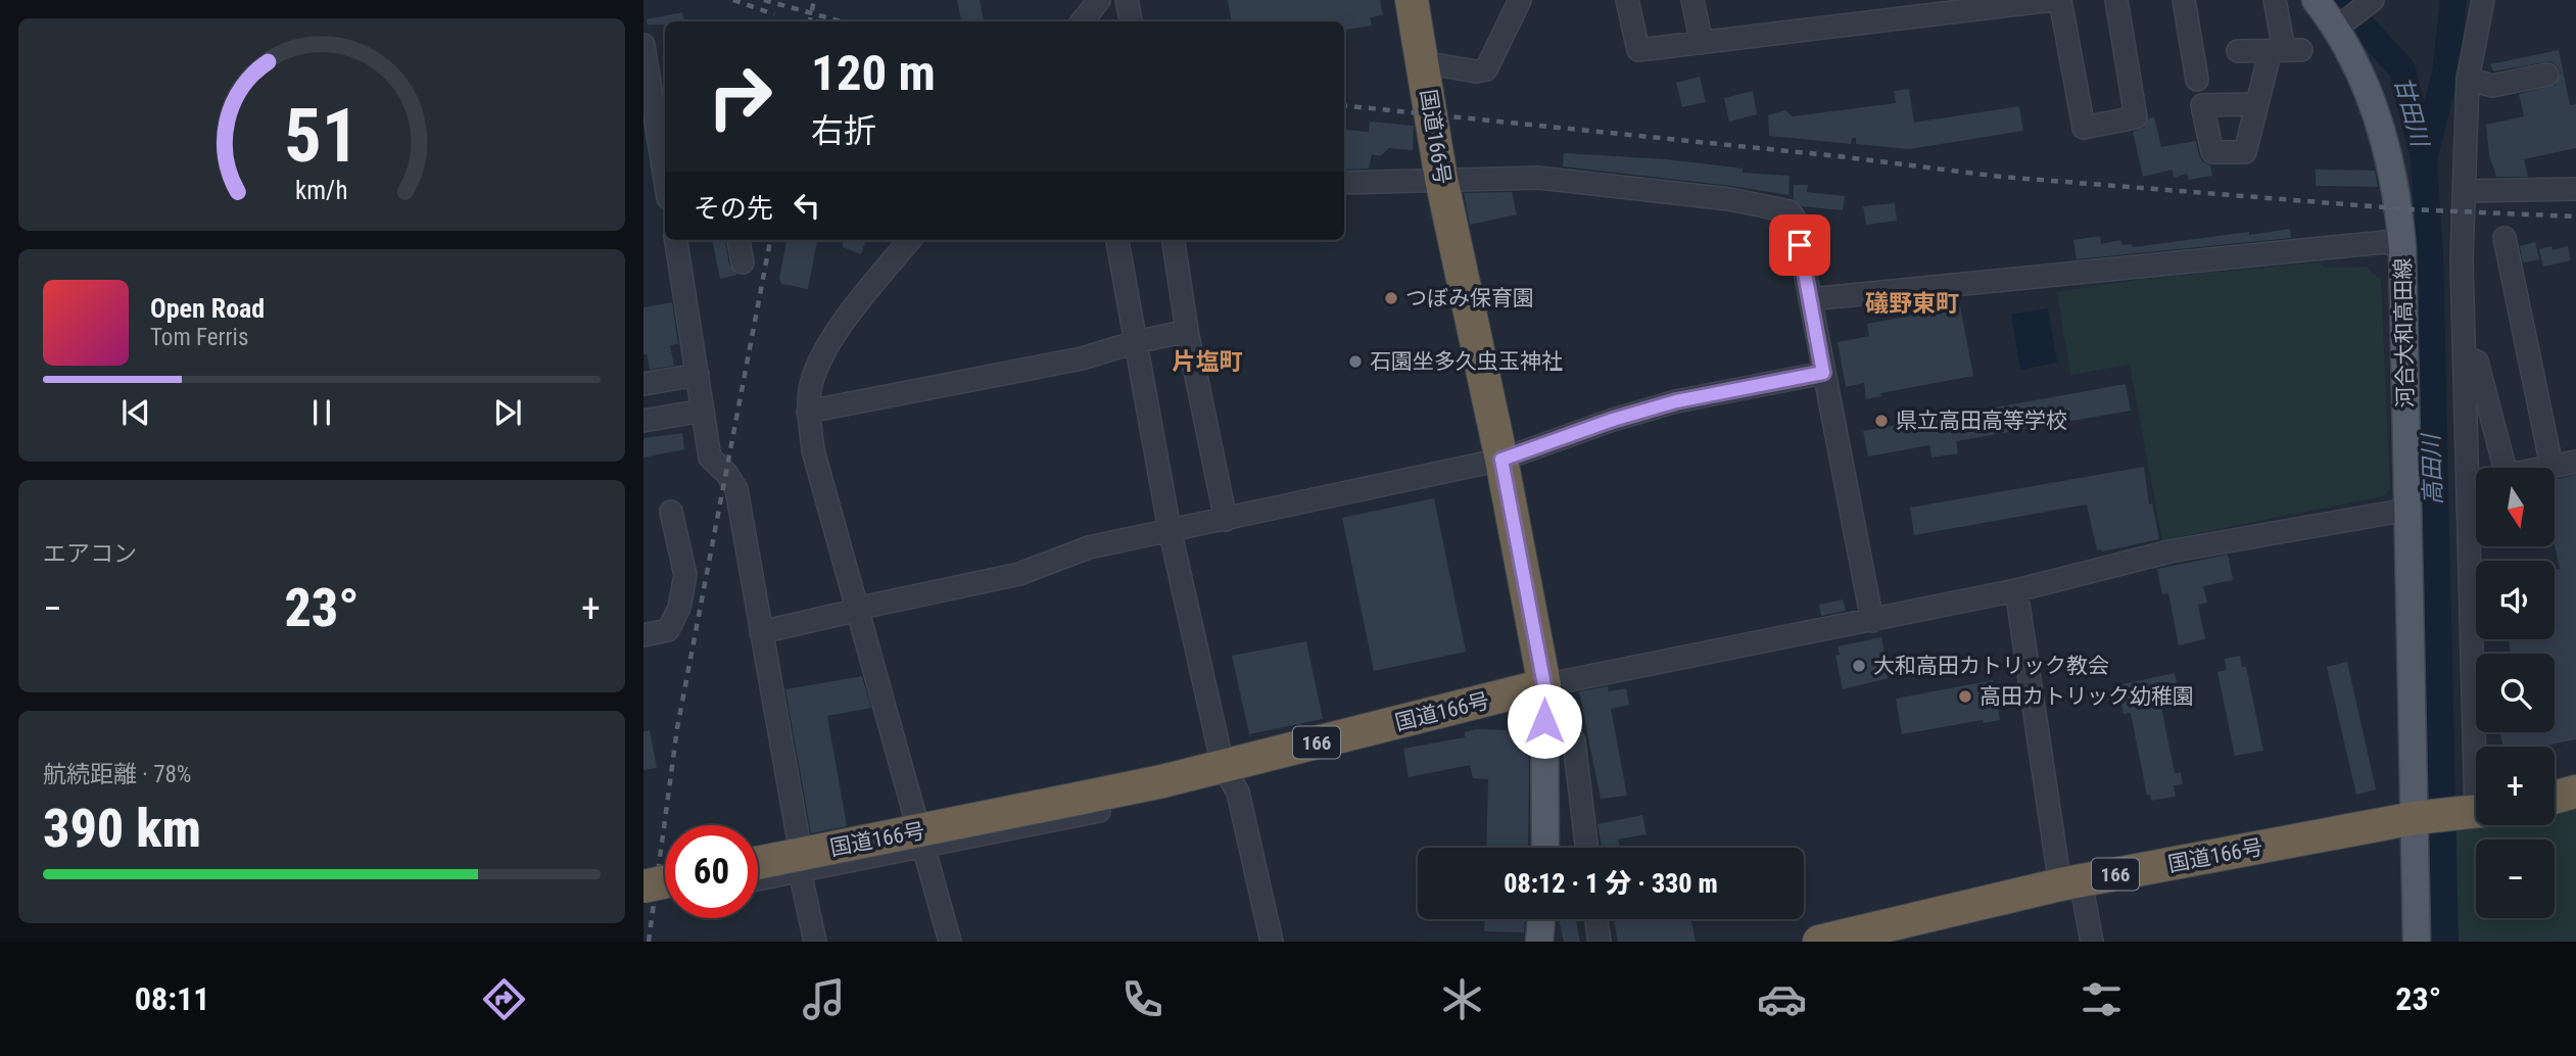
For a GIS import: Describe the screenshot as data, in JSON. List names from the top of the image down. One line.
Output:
{"streets":{"highway":["国道166号","166"],"main road":["河合大和高田線"]},"crossings":[["国道166号","河合大和高田線"]],"districts":["礒野東町","片塩町"],"water":["甘田川","高田川"],"places":["つぼみ保育園","石園坐多久虫玉神社","県立高田高等学校","大和高田カトリック教会","高田カトリック幼稚園"],"north":"bottom","page":{"turn":["120 m","右折"],"then":"その先","song":["Open Road","Tom Ferris"],"map_buttons":["+","−"],"tile":["エアコン",["航続距離 · 78%","390 km"]],"heat":["−","23°","+"],"limit":"60","trip":"08:12 · 1 分 · 330 m","tabs":["08:11","23°"],"gauge":["51","km/h"]}}
